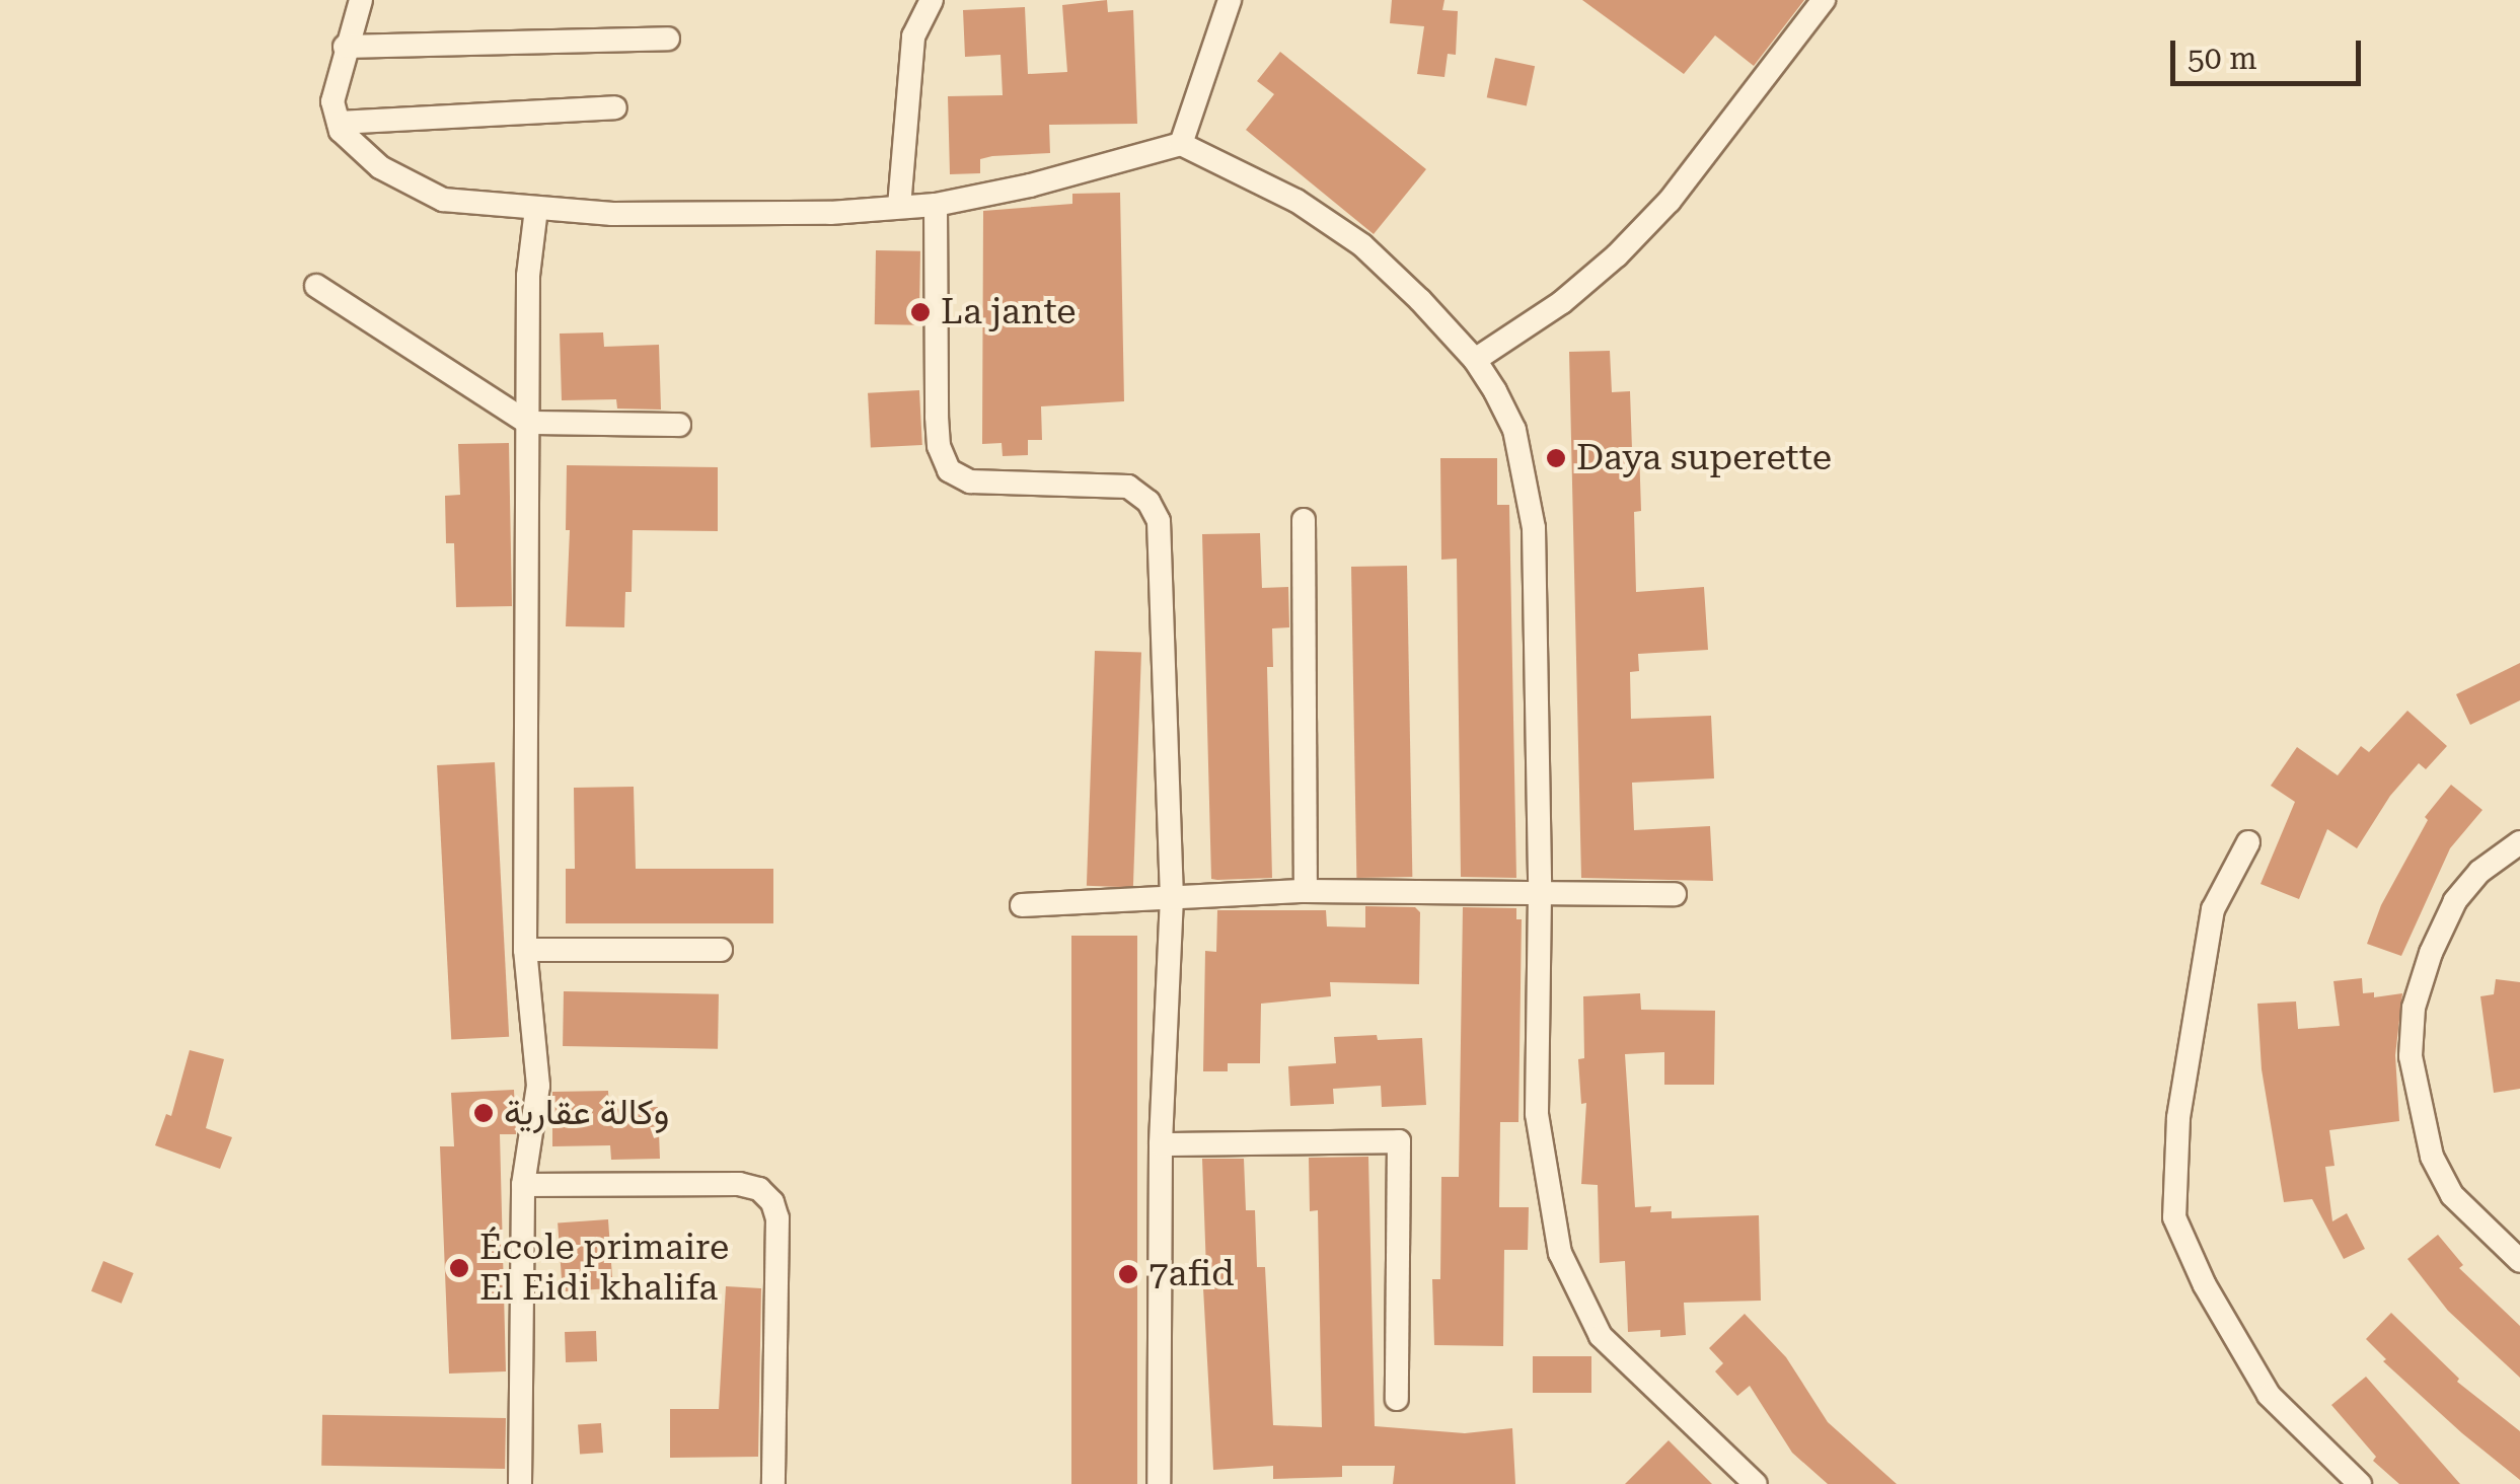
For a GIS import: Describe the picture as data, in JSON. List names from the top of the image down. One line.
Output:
{"places":["La jante","Daya superette","وكالة عقارية","École primaire El Eidi khalifa","7afid"],"scale_bar":"50 m"}
